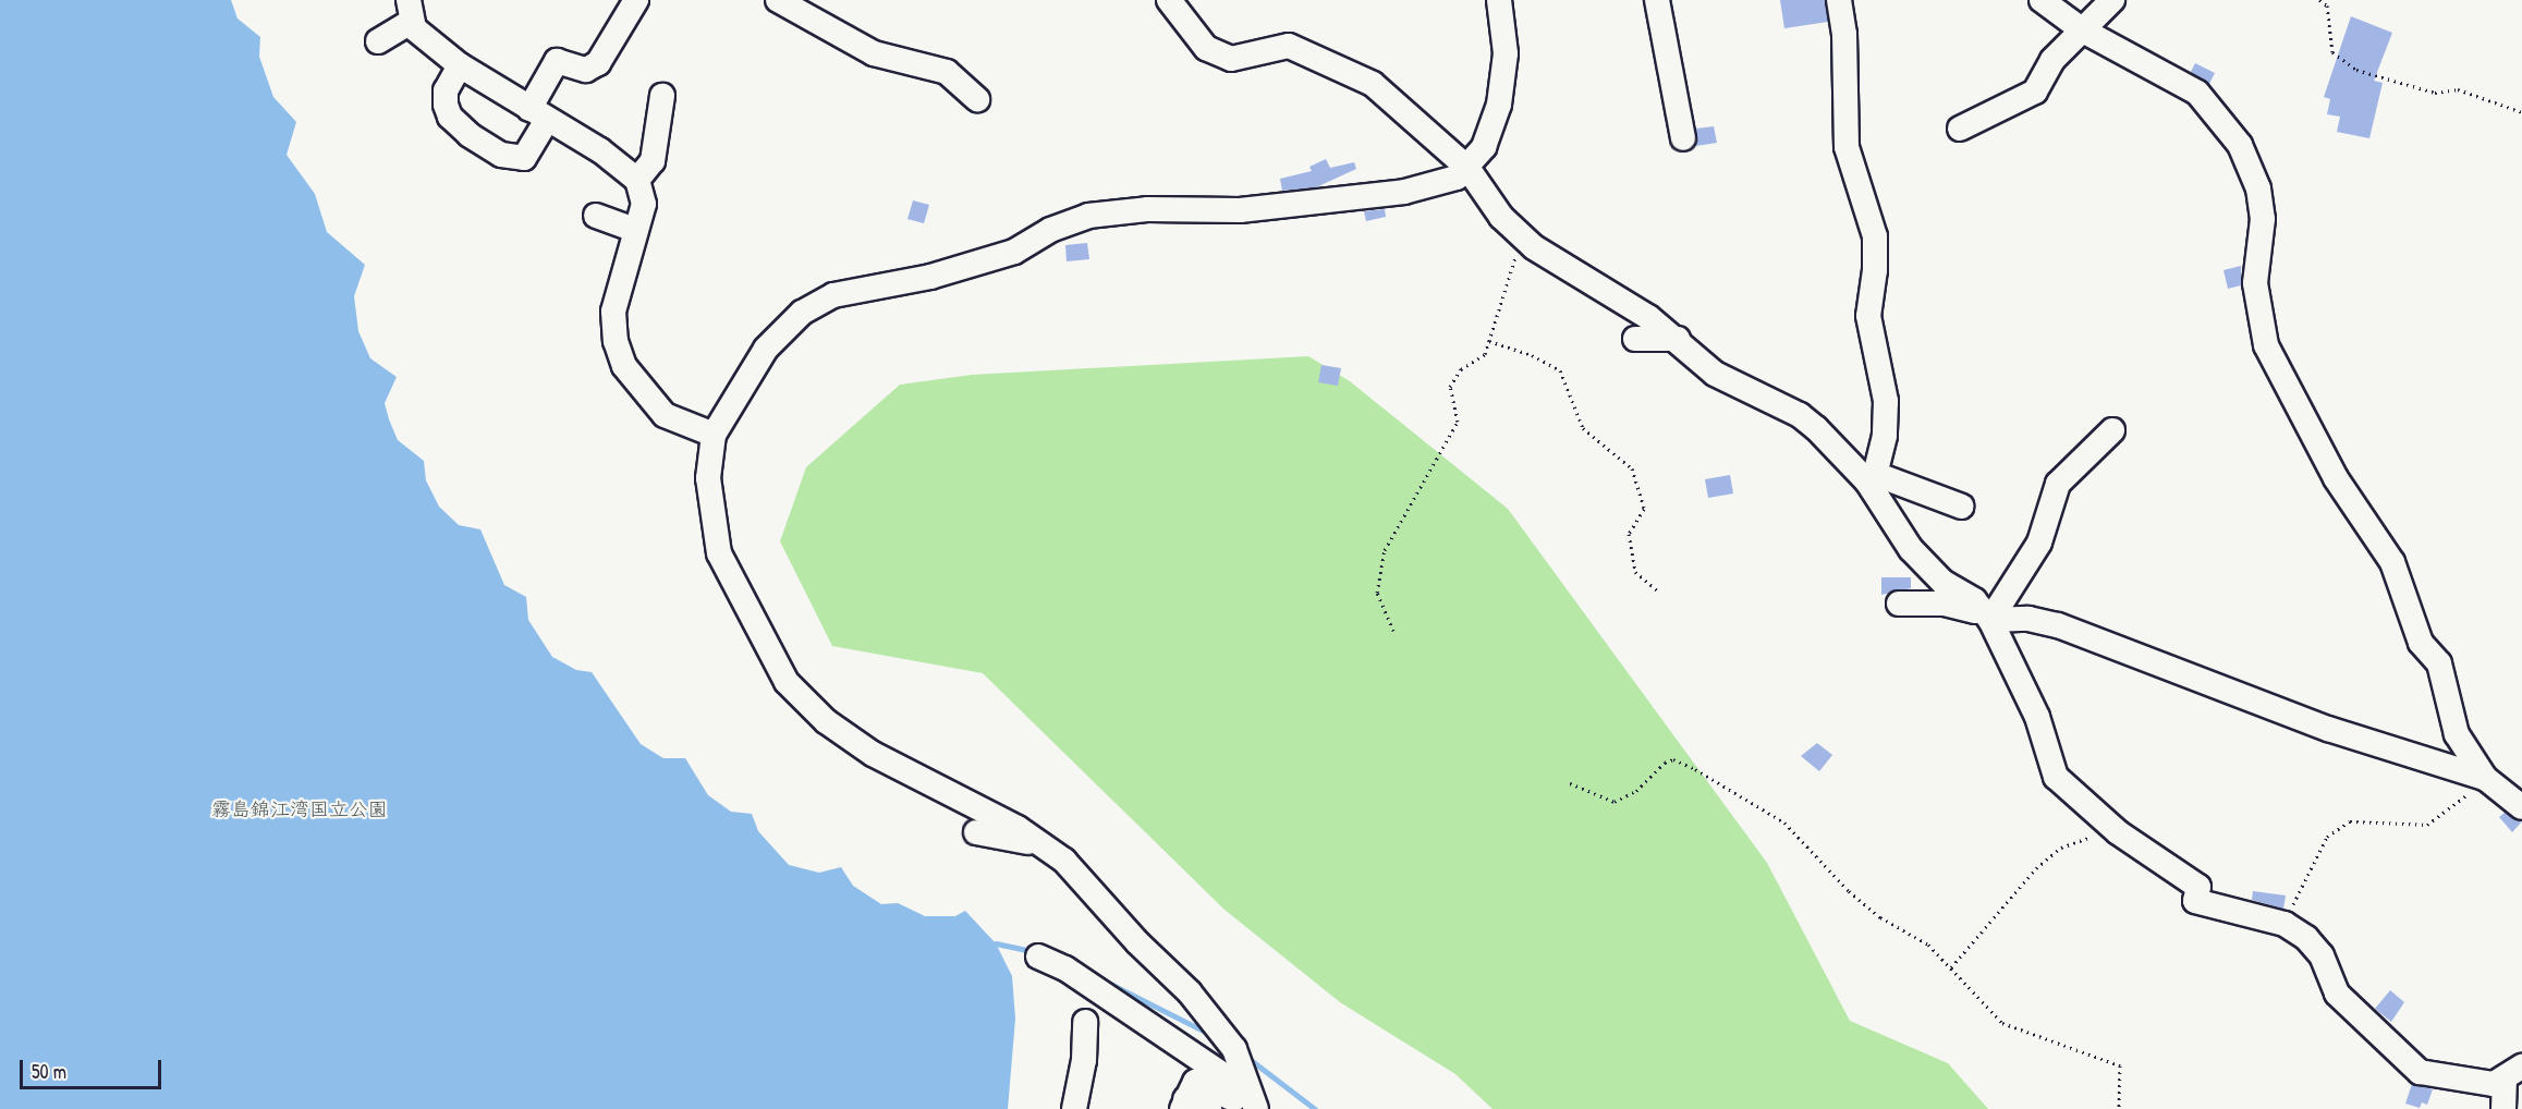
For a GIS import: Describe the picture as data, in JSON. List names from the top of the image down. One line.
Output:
{"parks":["霧島錦江湾国立公園"],"scale_bar":"50 m"}
